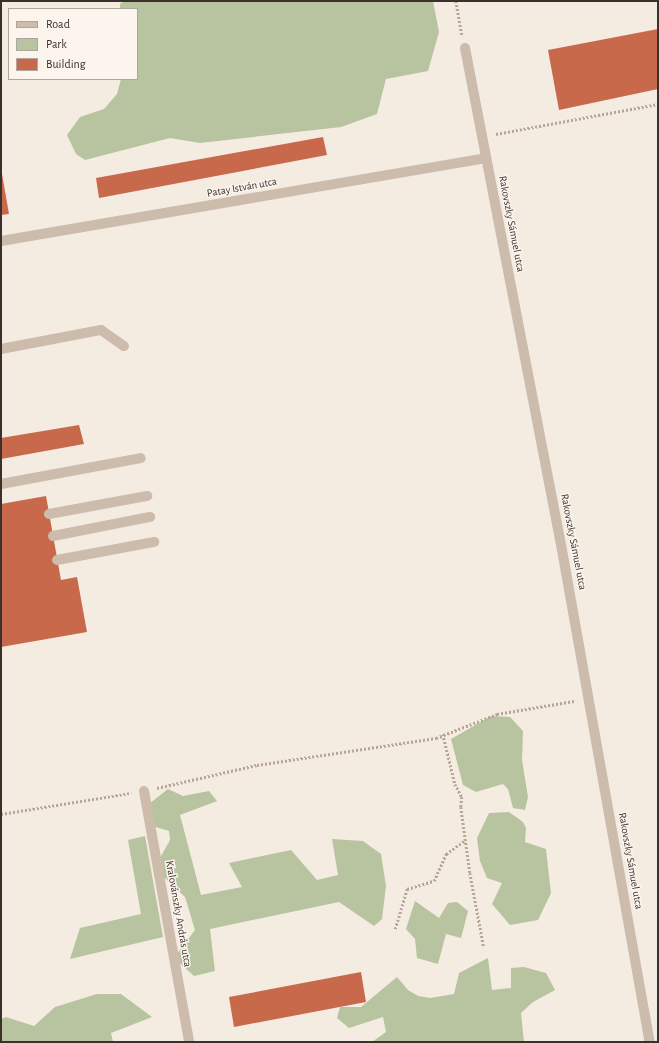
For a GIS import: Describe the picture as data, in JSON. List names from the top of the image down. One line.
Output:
{"streets":{"street":["Patay István utca","Rakovszky Sámuel utca","Kralovánszky András utca"]},"crossings":[["Patay István utca","Rakovszky Sámuel utca"]],"legend":["Road","Park","Building"]}
